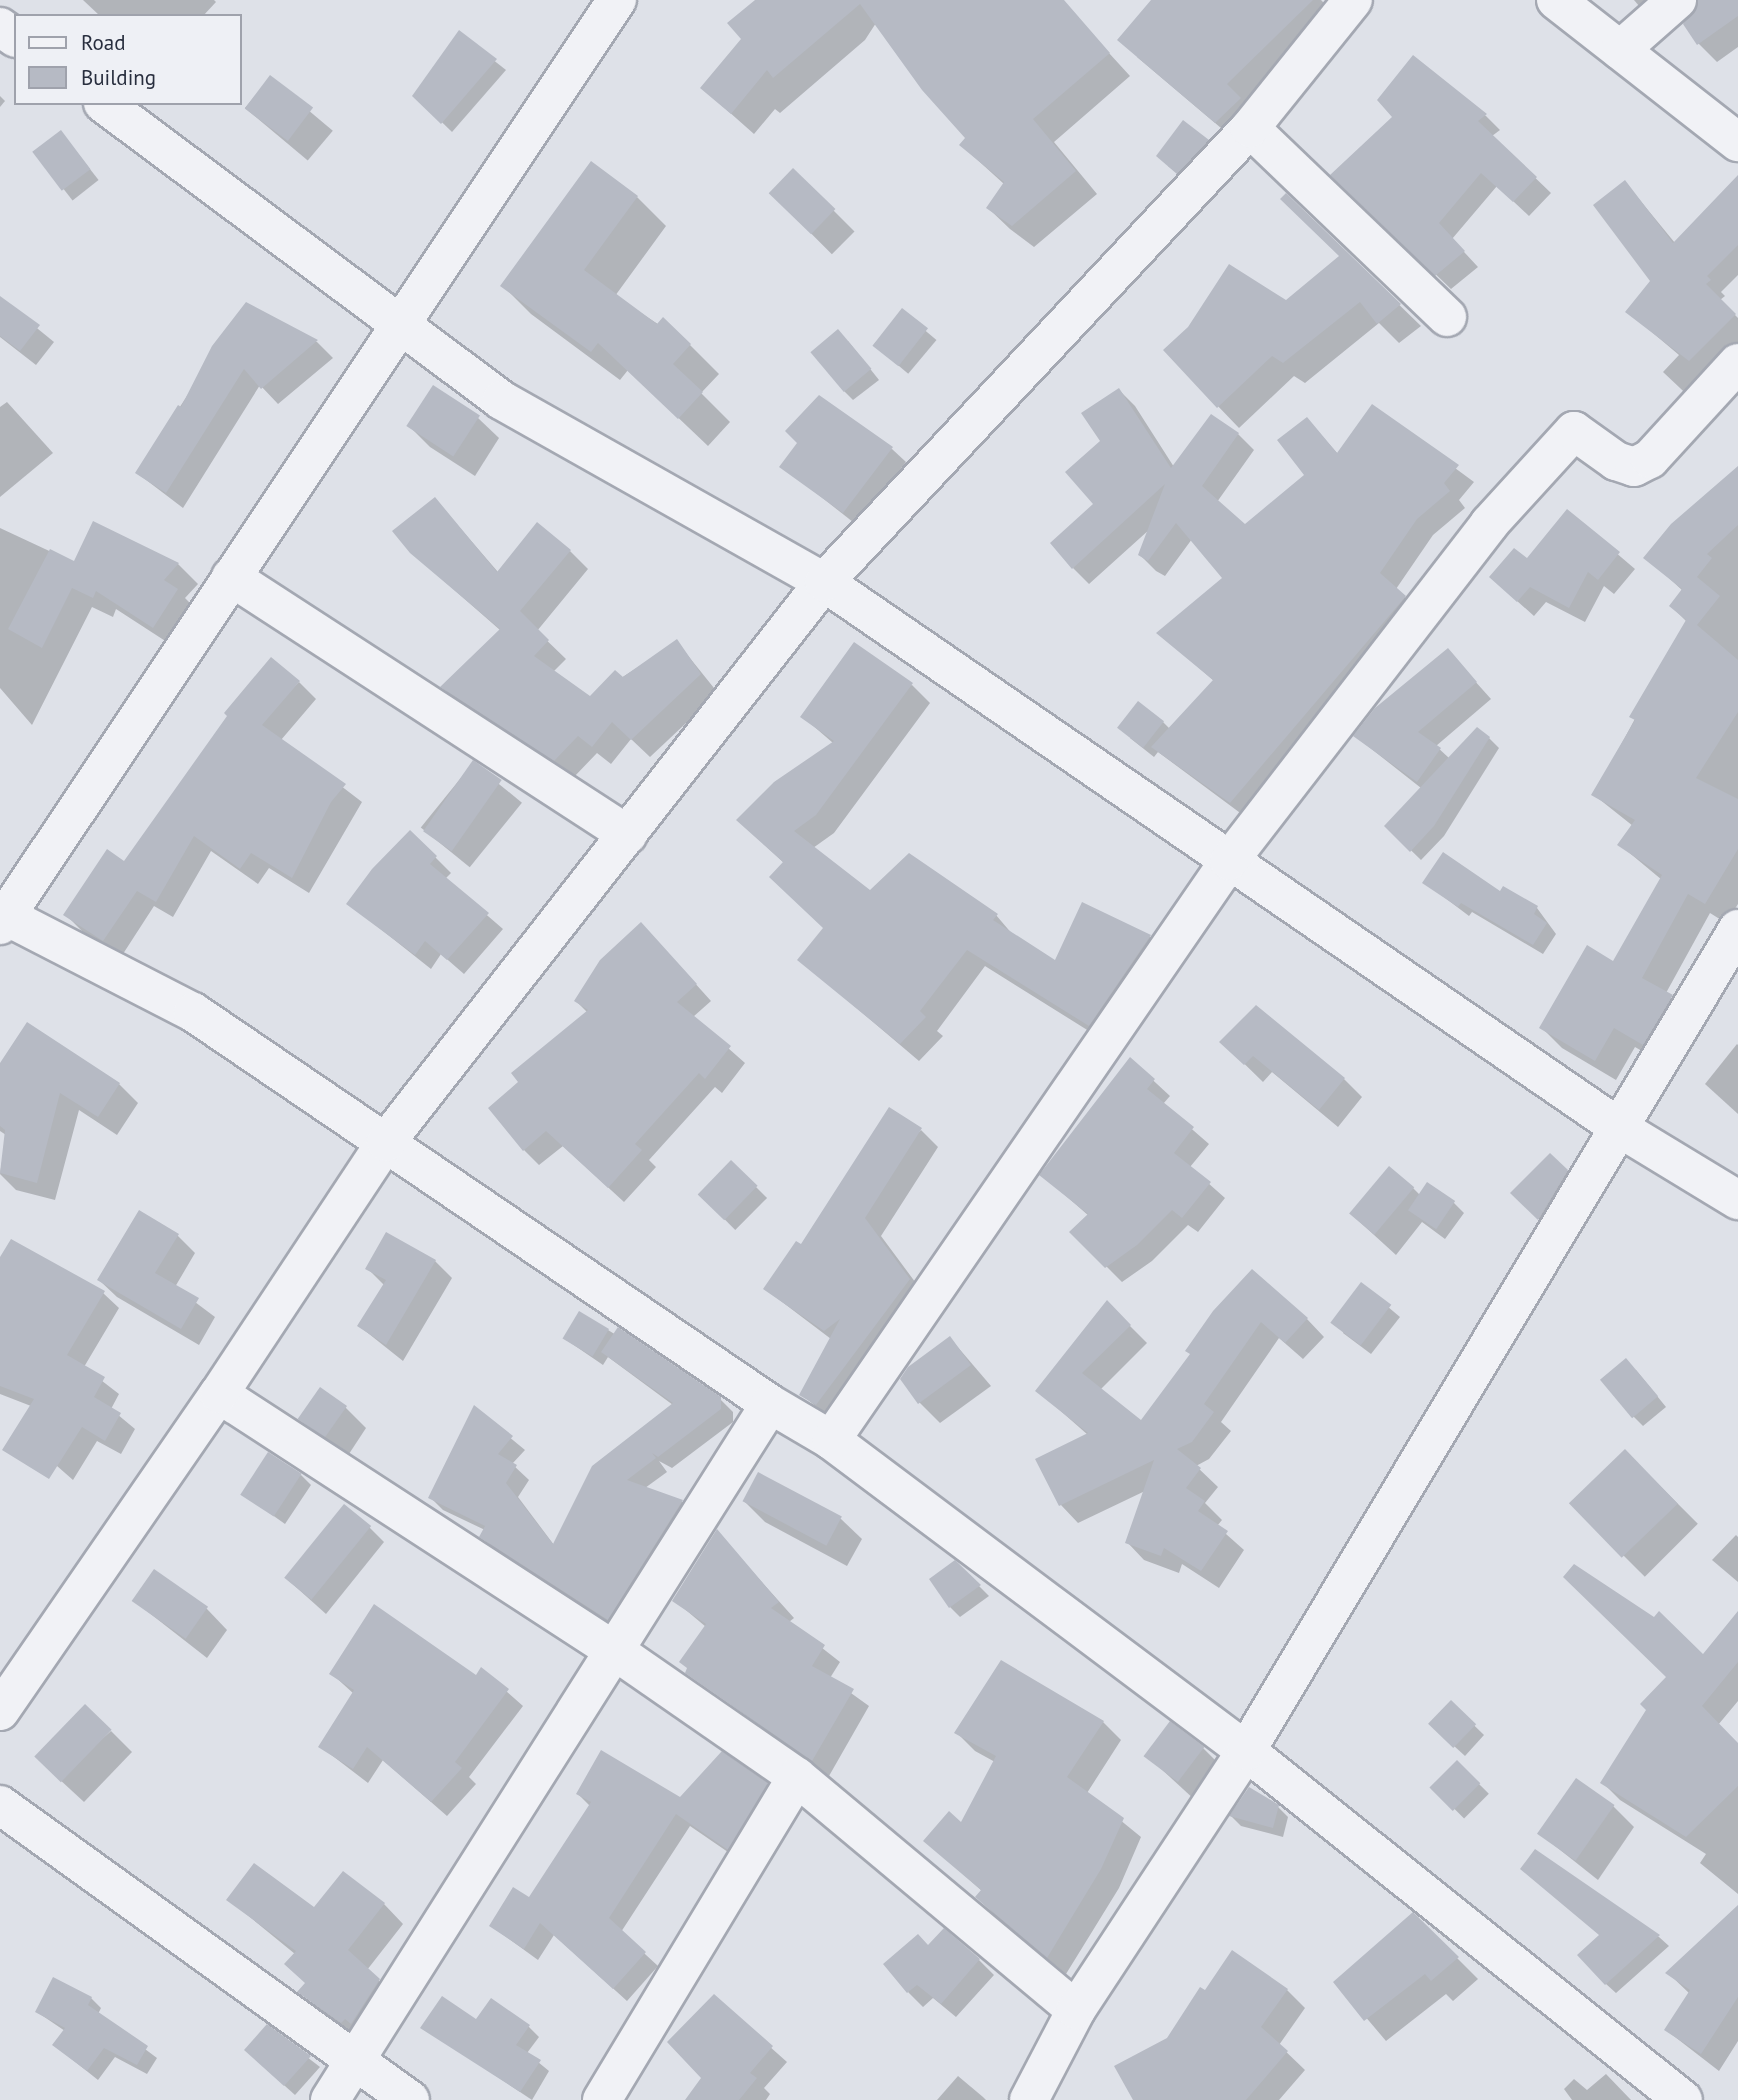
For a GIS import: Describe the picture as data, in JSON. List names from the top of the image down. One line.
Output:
{"legend":["Road","Building"]}
